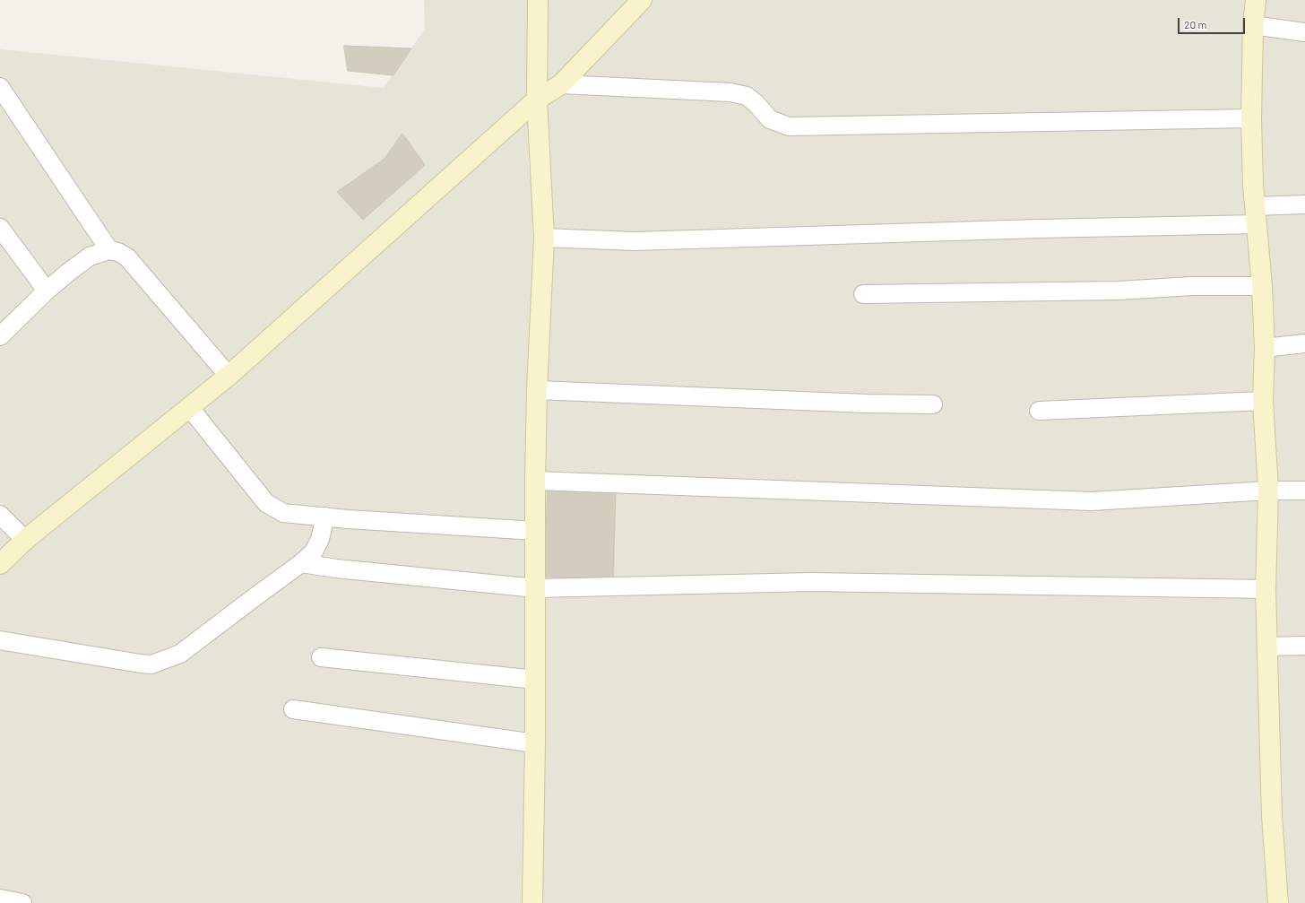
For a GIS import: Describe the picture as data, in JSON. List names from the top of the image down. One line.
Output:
{"scale_bar":"20 m"}
